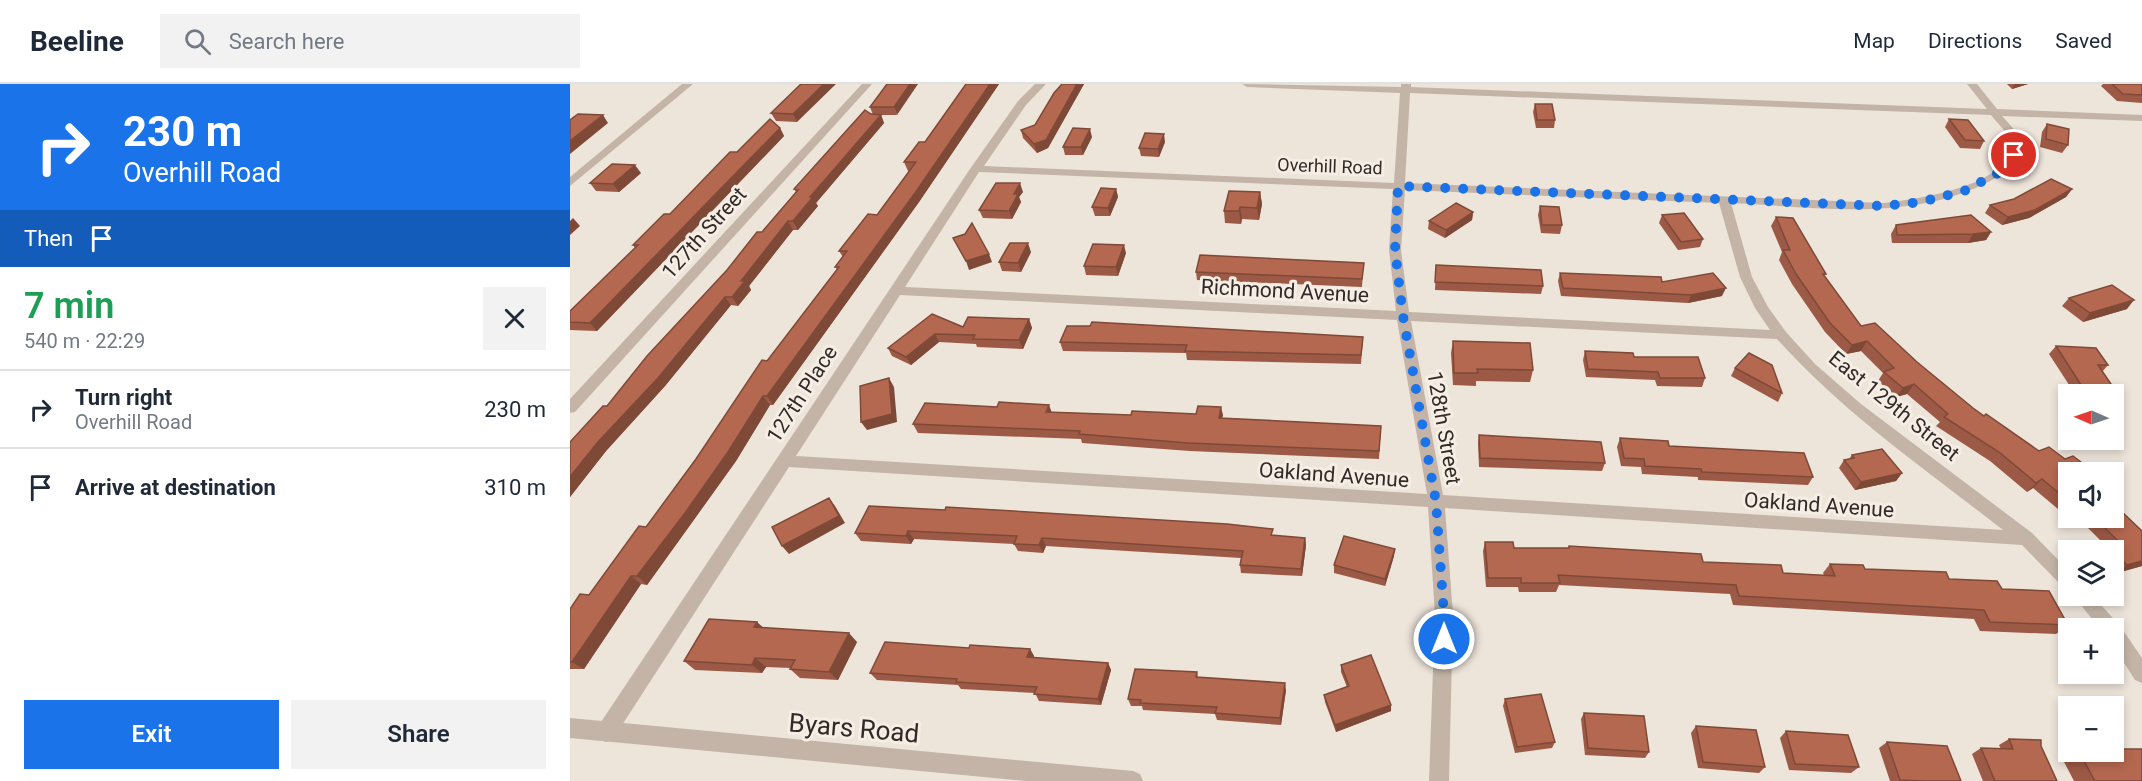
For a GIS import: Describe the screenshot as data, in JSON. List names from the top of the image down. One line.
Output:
{"streets":{"street":["Overhill Road","127th Street","Richmond Avenue","127th Place","East 129th Street","128th Street","Oakland Avenue","Byars Road"]},"crossings":[["Overhill Road","127th Place"],["Overhill Road","East 129th Street"],["Overhill Road","128th Street"],["Richmond Avenue","127th Place"],["Richmond Avenue","East 129th Street"],["Richmond Avenue","128th Street"],["127th Place","Oakland Avenue"],["127th Place","Byars Road"],["East 129th Street","Oakland Avenue"],["128th Street","Oakland Avenue"]],"north":"left","page":{"header":"Beeline","search":"Search here","nav":["Map","Directions","Saved"],"turn":["230 m","Overhill Road"],"then":"Then","heading":["7 min","540 m · 22:29"],"list":[{"name":"Turn right","note":"Overhill Road","value":"230 m"},{"name":"Arrive at destination","value":"310 m"}],"map_buttons":["+","−"],"buttons":["Exit","Share"]}}
